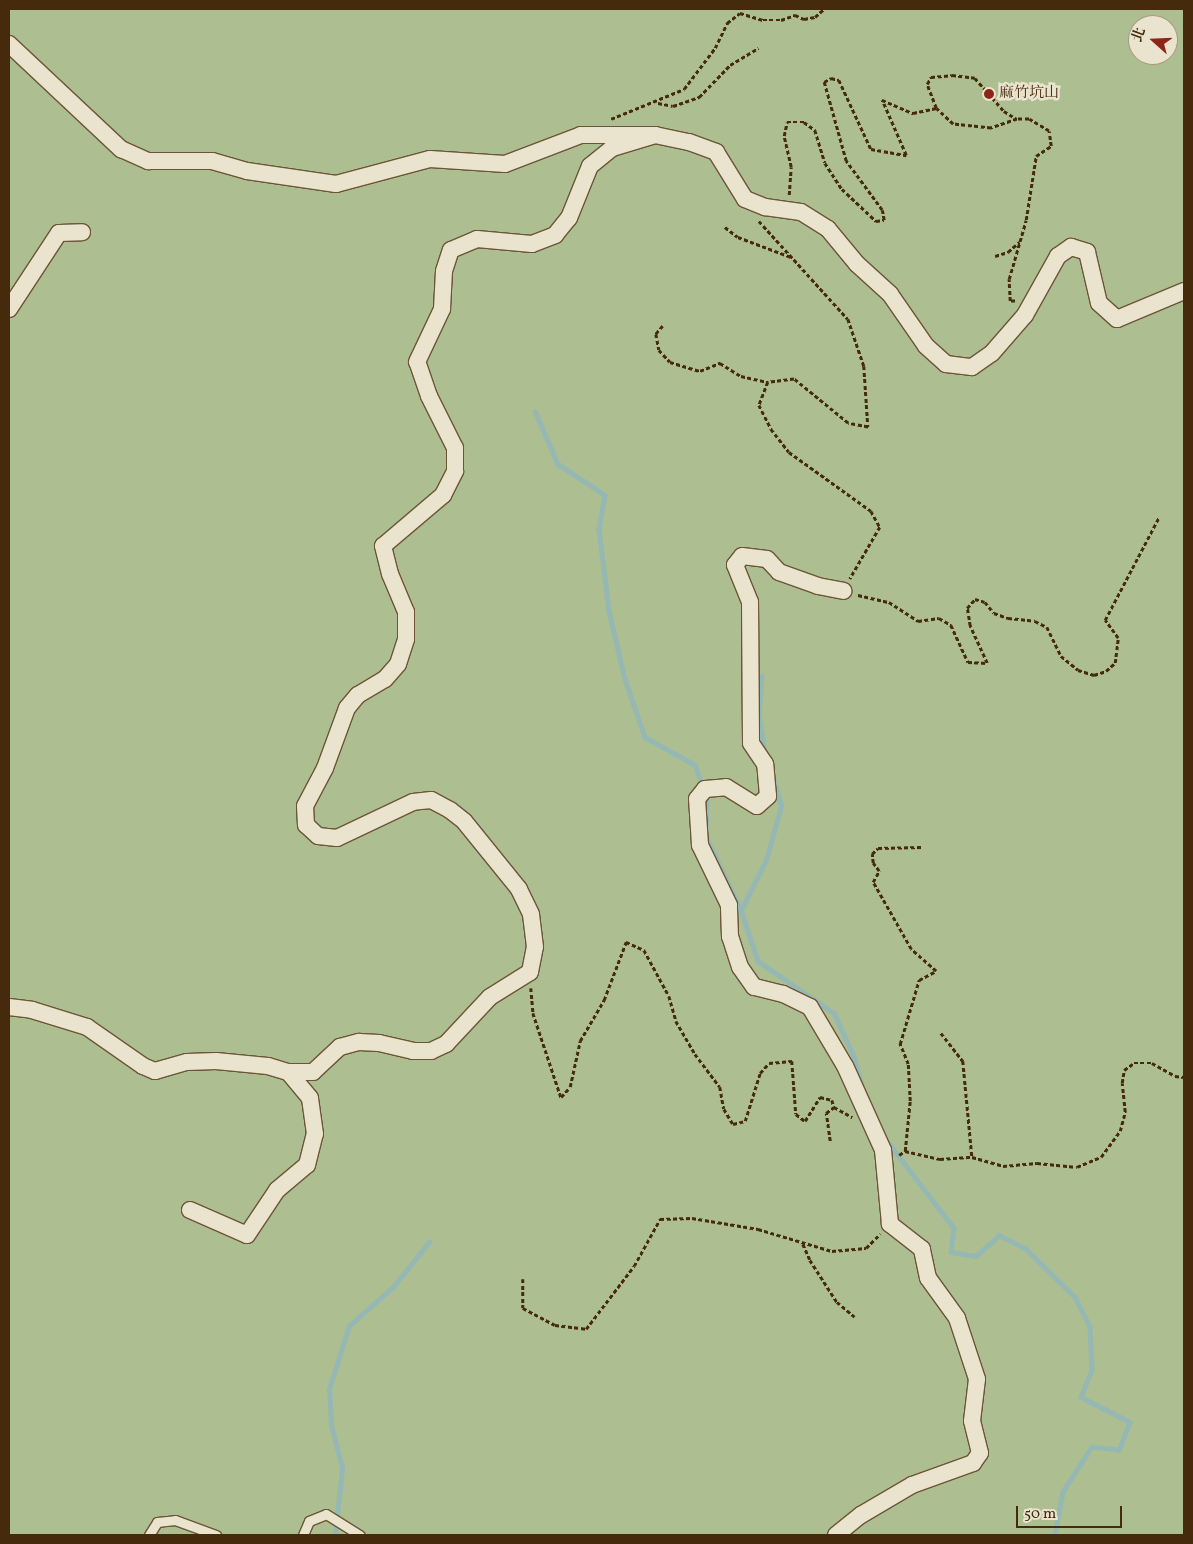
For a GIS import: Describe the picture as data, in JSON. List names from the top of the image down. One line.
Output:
{"places":["麻竹坑山"],"scale_bar":"50 m","north":"left"}
